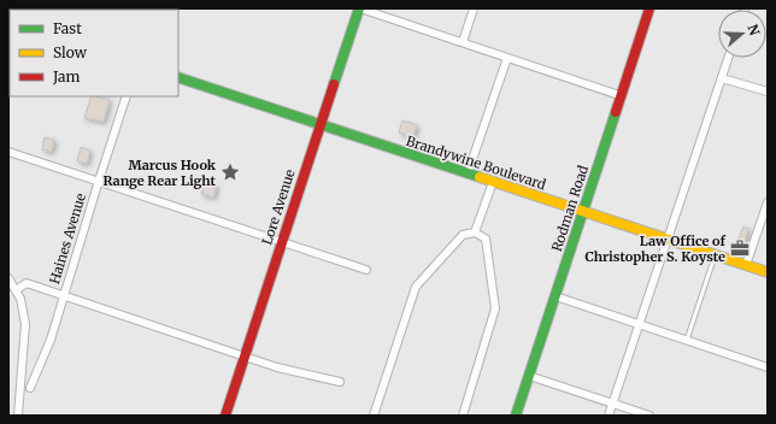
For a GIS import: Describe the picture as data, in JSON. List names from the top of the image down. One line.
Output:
{"streets":{"street":["Brandywine Boulevard","Lore Avenue","Rodman Road","Haines Avenue"]},"crossings":[["Brandywine Boulevard","Lore Avenue"],["Brandywine Boulevard","Rodman Road"]],"places":{"place":["Marcus Hook Range Rear Light"],"office":["Law Office of Christopher S. Koyste"]},"legend":["Fast","Slow","Jam"],"north":"right"}
